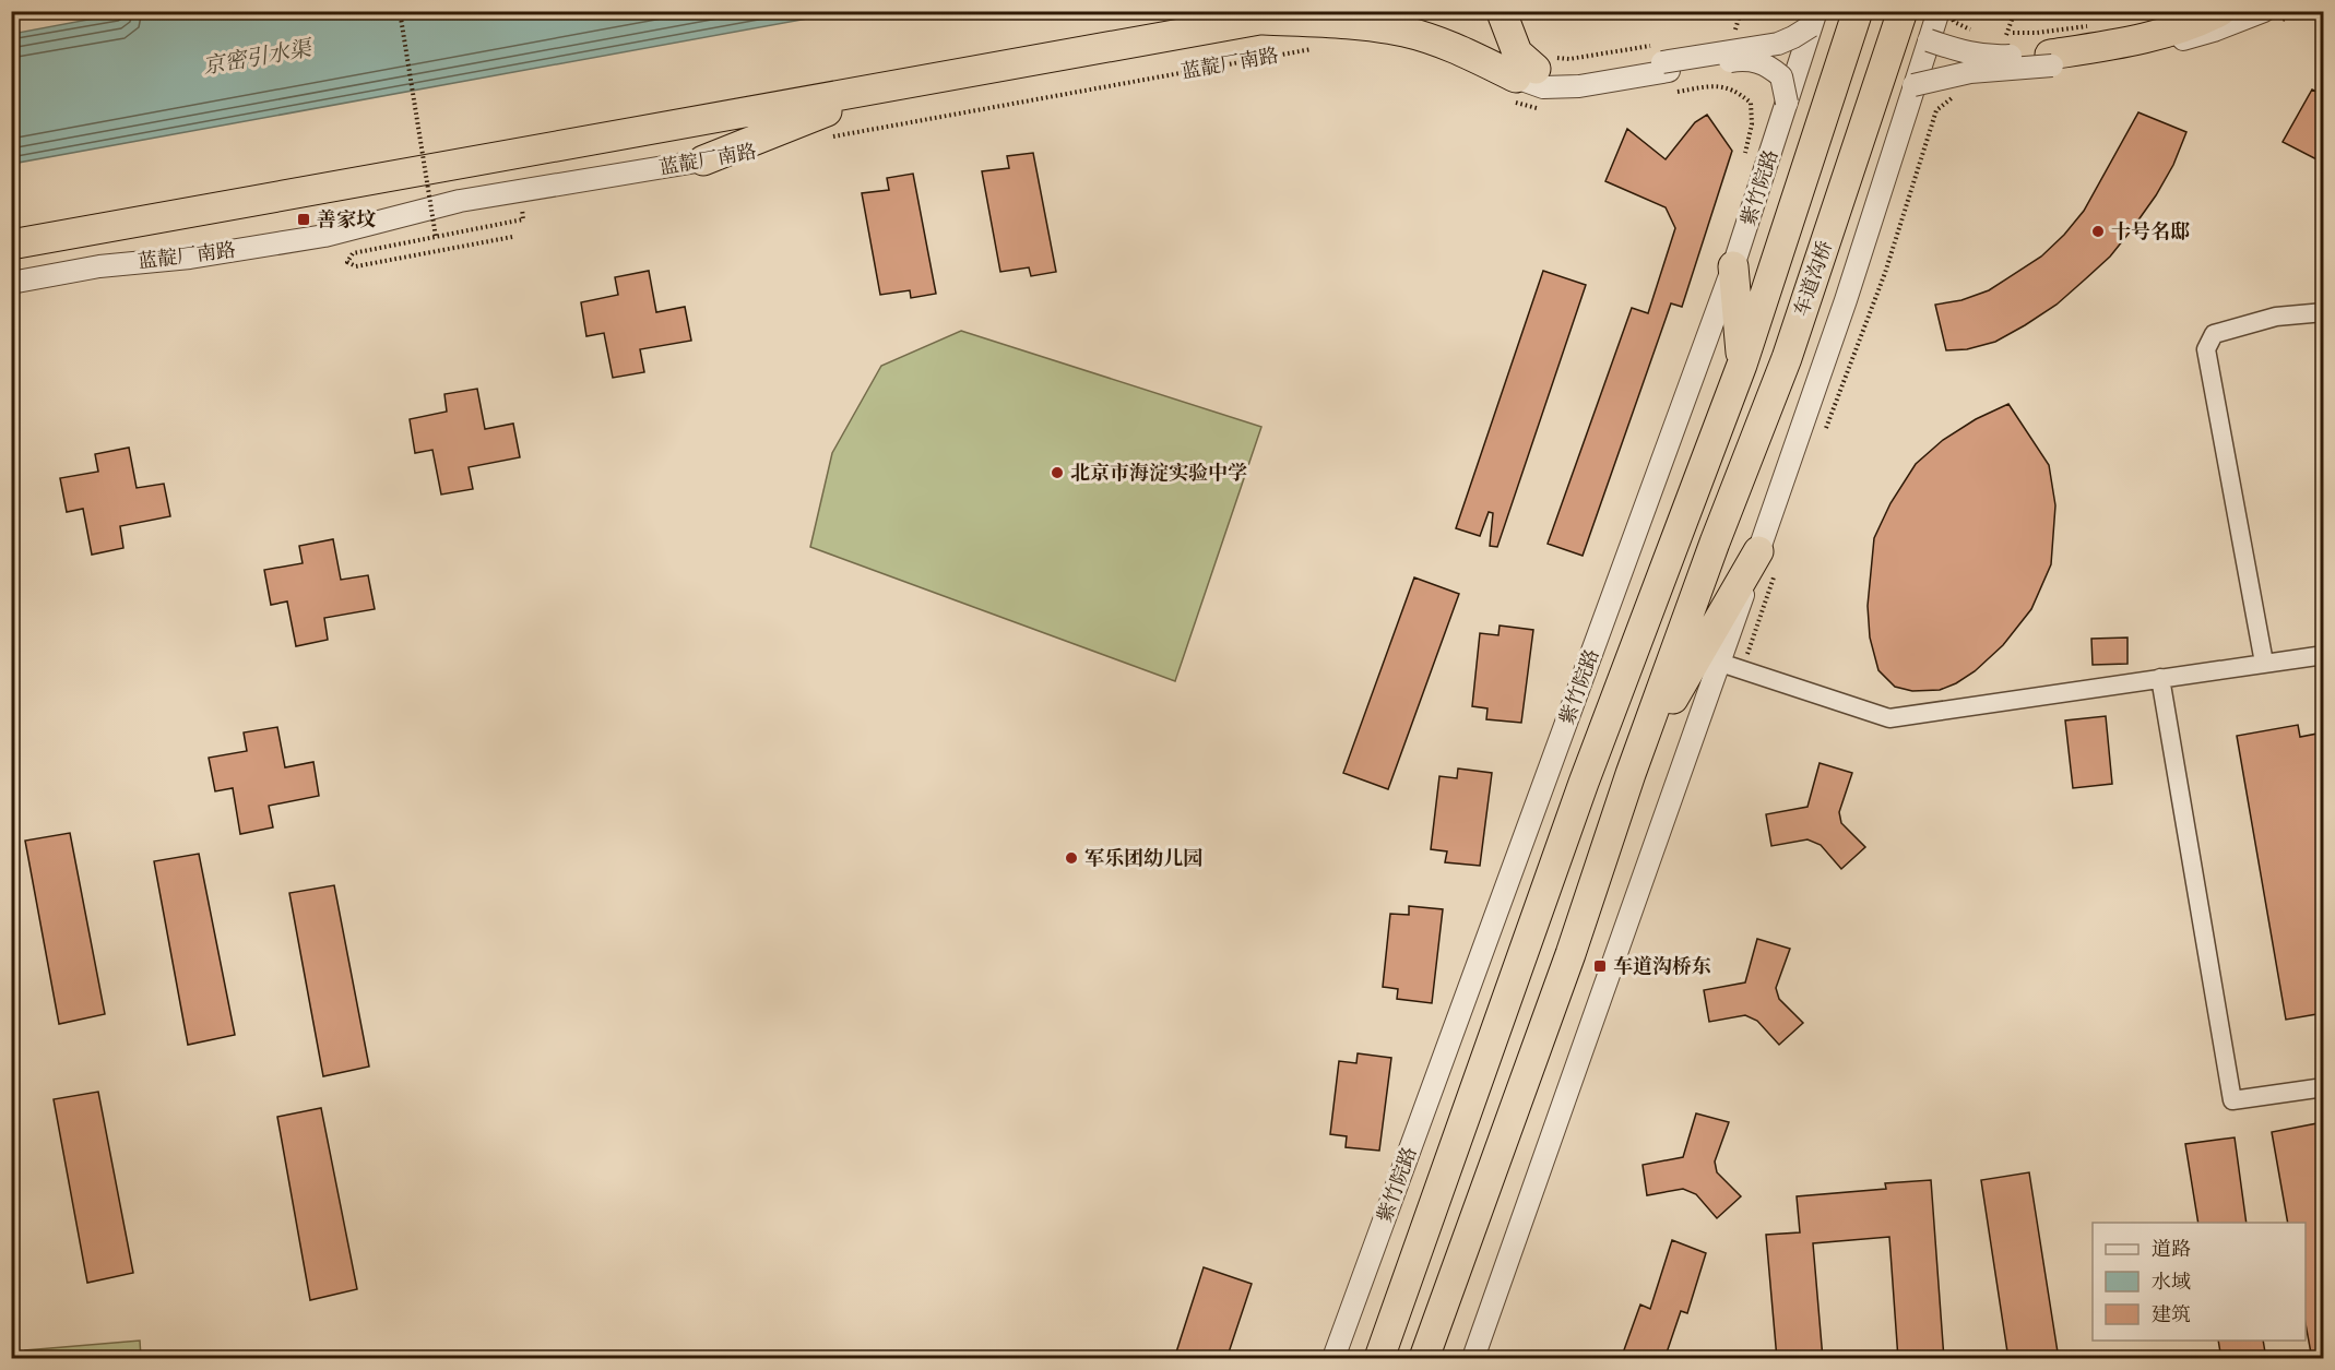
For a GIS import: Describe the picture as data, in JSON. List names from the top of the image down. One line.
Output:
{"streets":{"highway":["蓝靛厂南路","紫竹院路","车道沟桥"]},"crossings":[["紫竹院路","车道沟桥"]],"water":["京密引水渠"],"places":{"transit":["善家坟","车道沟桥东"],"other":["十号名邸","北京市海淀实验中学","军乐团幼儿园"]},"legend":["道路","水域","建筑"]}
